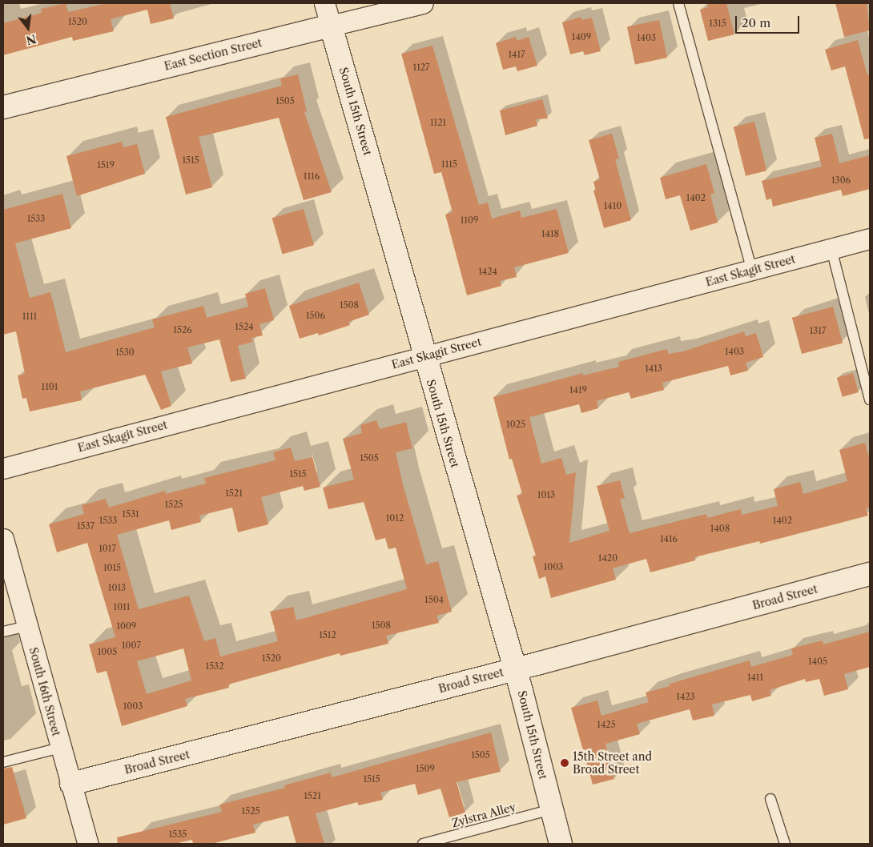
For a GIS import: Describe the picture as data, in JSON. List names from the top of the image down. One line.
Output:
{"streets":{"street":["East Section Street","South 15th Street","East Skagit Street","Broad Street","South 16th Street"],"lane":["Zylstra Alley"]},"crossings":[["East Section Street","South 15th Street"],["South 15th Street","East Skagit Street"],["South 15th Street","Broad Street"],["South 15th Street","Zylstra Alley"],["Broad Street","South 16th Street"]],"places":["15th Street and Broad Street"],"house_numbers":["1520","1315","1409","1403","1417","1127","1505","1121","1515","1115","1519","1116","1306","1402","1410","1533","1109","1418","1424","1508","1506","1111","1524","1526","1317","1403","1530","1413","1101","1419","1025","1505","1515","1521","1013","1525","1531","1012","1533","1402","1537","1408","1416","1017","1420","1003","1015","1013","1504","1011","1508","1009","1512","1007","1005","1520","1405","1532","1411","1423","1003","1425","1505","1509","1515","1521","1525","1535"],"scale_bar":"20 m","north":"bottom"}
